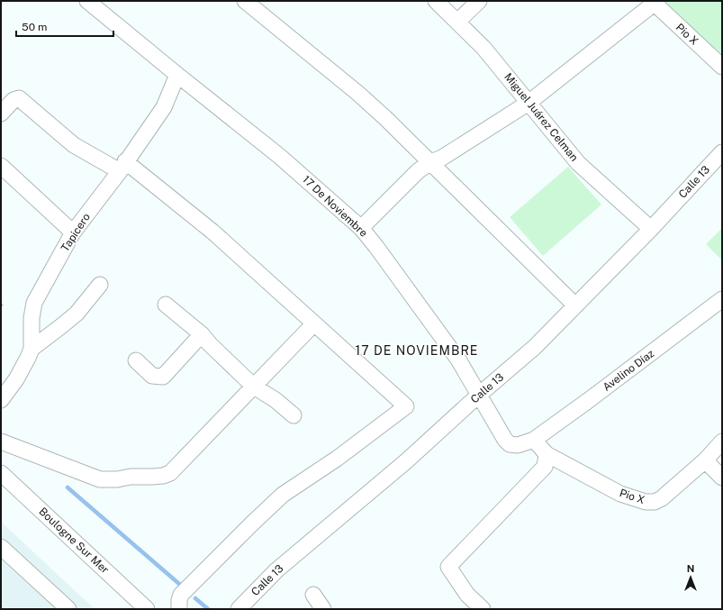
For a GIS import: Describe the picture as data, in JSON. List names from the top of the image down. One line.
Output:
{"streets":{"street":["Pio X","Miguel Juárez Celman","Calle 13","17 De Noviembre","Tapicero","Avelino Díaz","Boulogne Sur Mer"]},"crossings":[["Pio X","17 De Noviembre"],["Pio X","Avelino Díaz"],["Miguel Juárez Celman","Calle 13"],["Calle 13","17 De Noviembre"],["17 De Noviembre","Tapicero"],["17 De Noviembre","Avelino Díaz"]],"districts":["17 DE NOVIEMBRE"],"scale_bar":"50 m","north":"top"}
